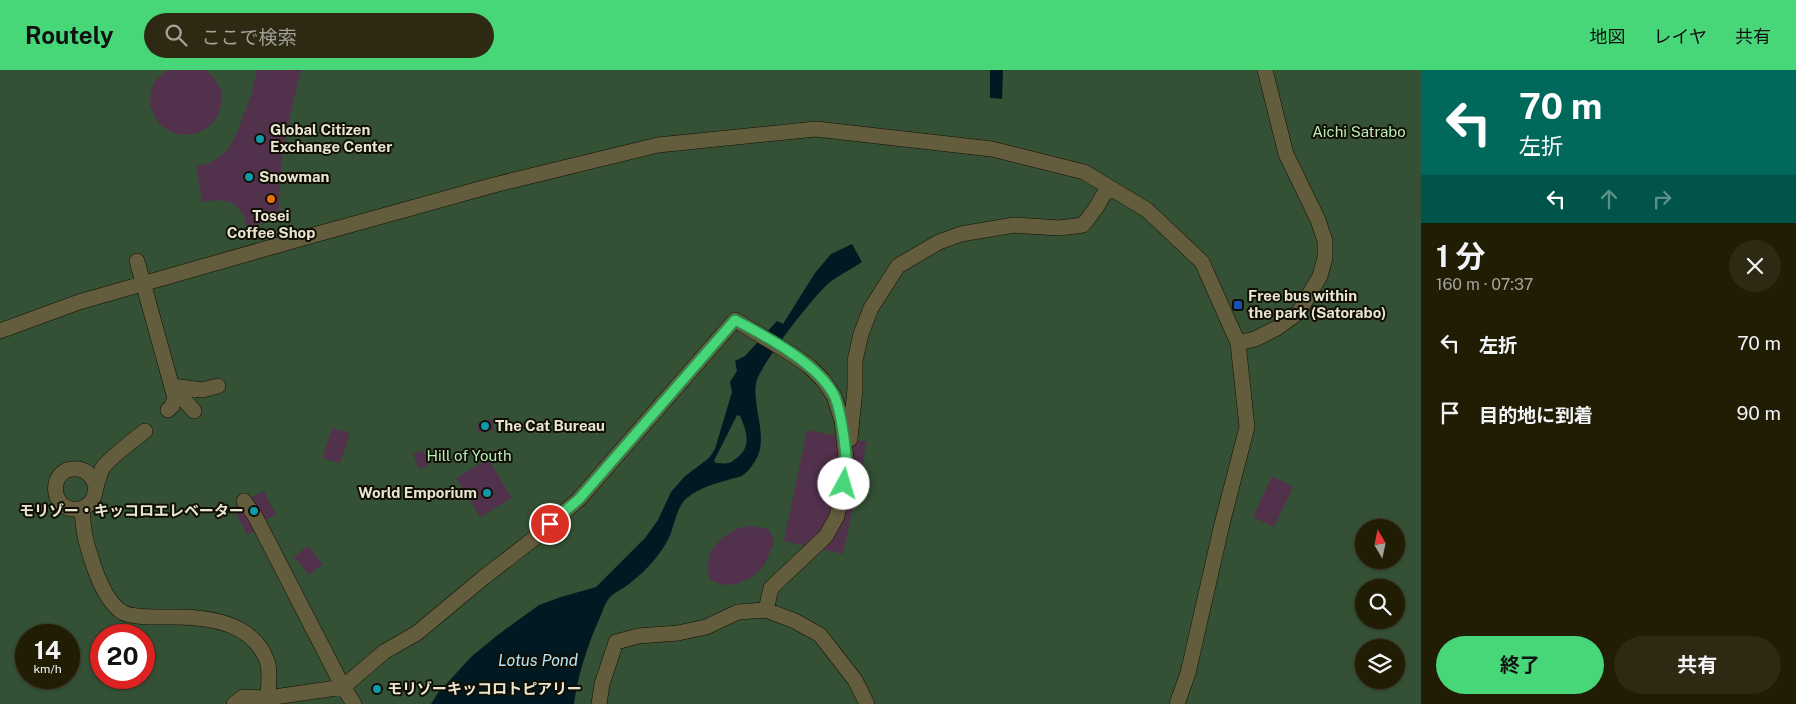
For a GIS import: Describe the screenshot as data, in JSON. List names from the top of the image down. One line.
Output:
{"water":["Lotus Pond"],"parks":["Aichi Satrabo","Hill of Youth"],"places":{"other":["Global Citizen Exchange Center","Snowman","Tosei Coffee Shop","The Cat Bureau","World Emporium","モリゾー・キッコロエレベーター","モリゾーキッコロトピアリー"],"transit":["Free bus within the park (Satorabo)"]},"north":"top","page":{"header":"Routely","search":"ここで検索","nav":["地図","レイヤ","共有"],"turn":["70 m","左折"],"heading":["1 分","160 m · 07:37"],"list":[{"name":"左折","value":"70 m"},{"name":"目的地に到着","value":"90 m"}],"speed":"14 km/h","limit":"20","buttons":["終了","共有"]}}
